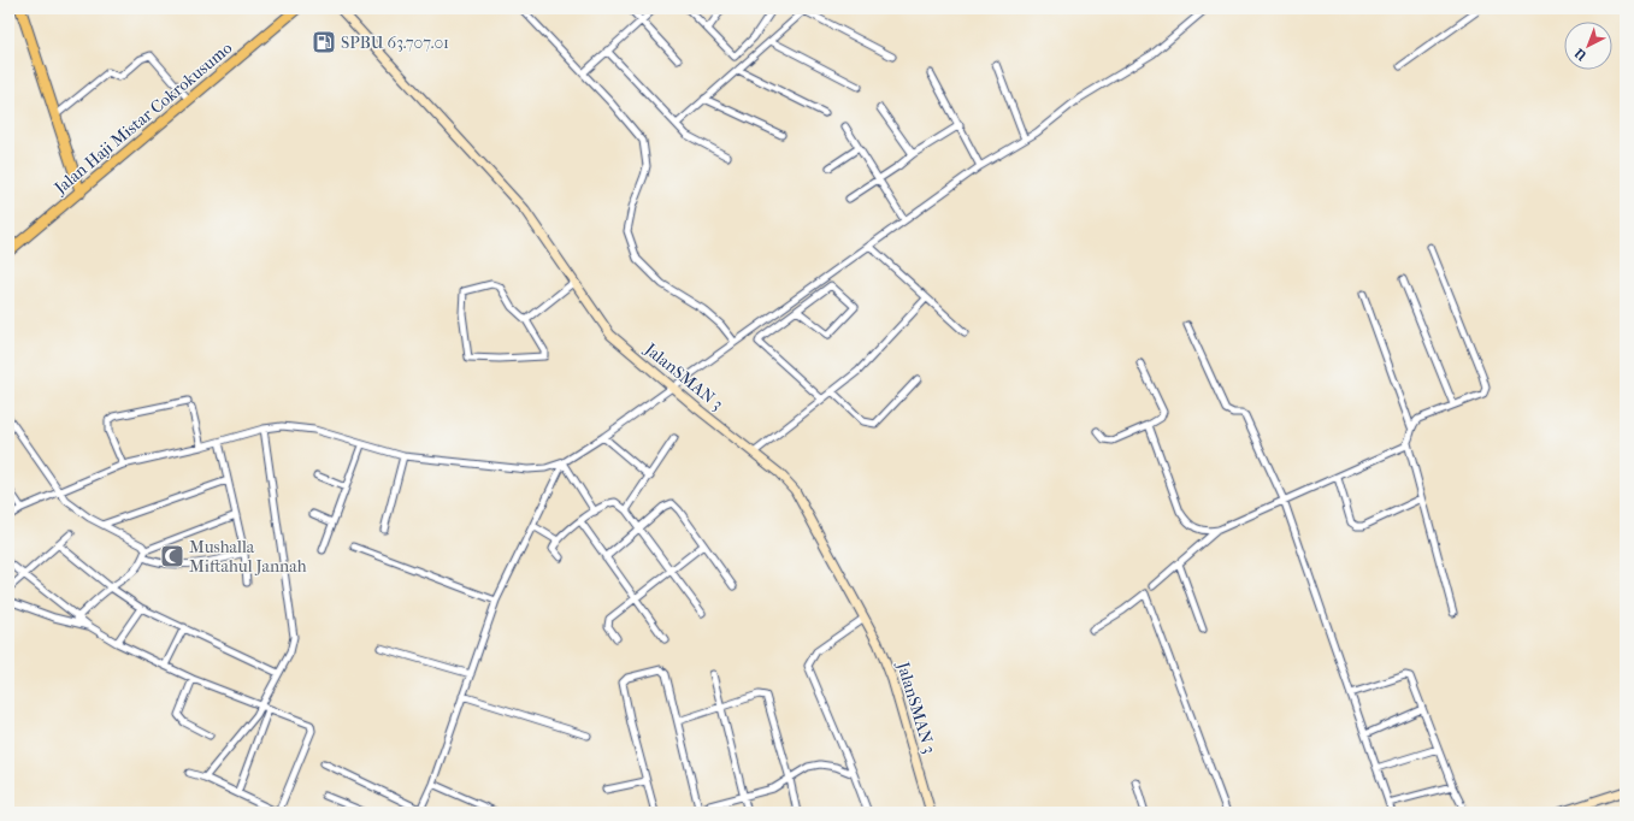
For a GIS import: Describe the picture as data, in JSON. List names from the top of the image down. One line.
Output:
{"streets":{"main road":["Jalan Haji Mistar Cokrokusumo"],"street":["JalanSMAN 3"]},"places":{"fuel station":["SPBU 63.707.01"],"mosque":["Mushalla Miftahul Jannah"]},"north":"bottom left"}
